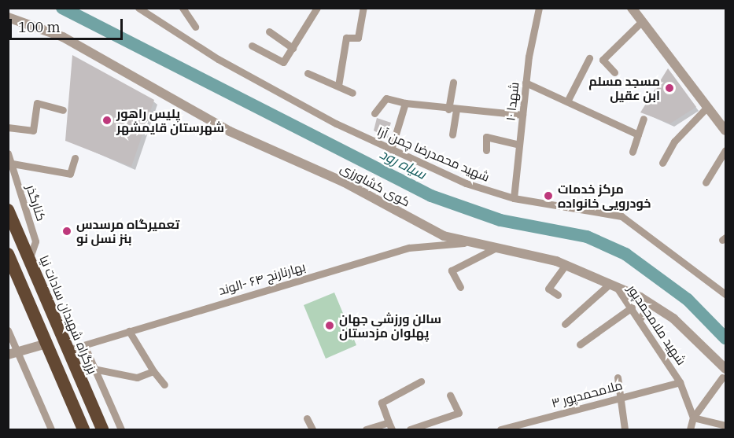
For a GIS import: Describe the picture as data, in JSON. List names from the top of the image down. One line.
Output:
{"streets":{"highway":["بزرگراه شهیدان سادات نیا"],"street":["شهدا ۱۰","شهید محمدرضا چمن آرا","کوی کشاورزی","کنارگذر","بهارنارنج ۶۴ -الوند","شهید ملامحمدپور","ملامحمدپور ۳"]},"crossings":[["شهدا ۱۰","شهید محمدرضا چمن آرا"],["کوی کشاورزی","بهارنارنج ۶۴ -الوند"],["کوی کشاورزی","شهید ملامحمدپور"],["کنارگذر","بزرگراه شهیدان سادات نیا"],["بهارنارنج ۶۴ -الوند","بزرگراه شهیدان سادات نیا"],["شهید ملامحمدپور","ملامحمدپور ۳"]],"water":["سیاه رود"],"places":["مسجد مسلم ابن عقیل","پلیس راهور شهرستان قایمشهر","مرکز خدمات خودرویی خانواده","تعمیرگاه مرسدس بنز نسل نو","سالن ورزشی جهان پهلوان مزدستان"],"scale_bar":"100 m"}
